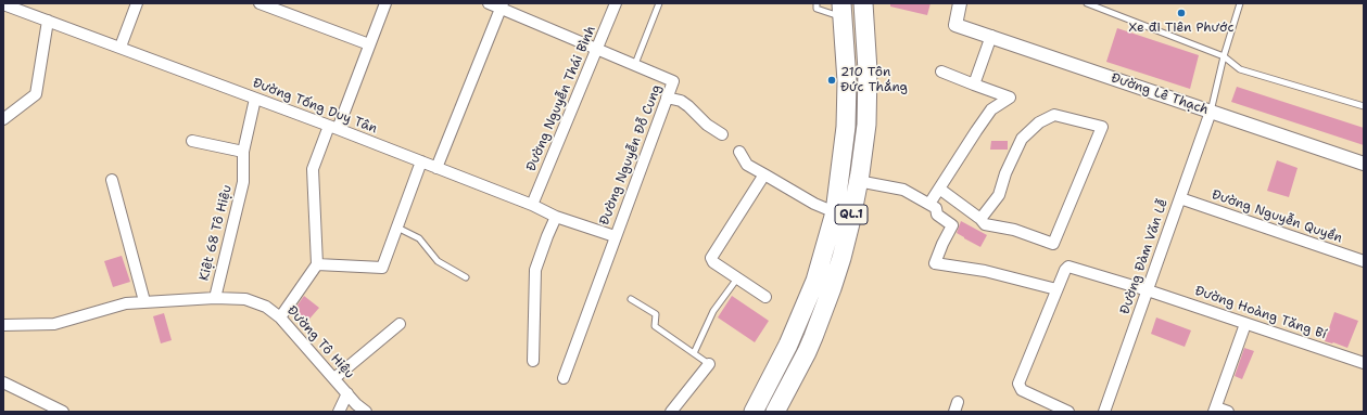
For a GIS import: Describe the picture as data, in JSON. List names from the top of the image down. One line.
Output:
{"streets":{"highway":["QL.1"],"street":["Đường Lê Thạch","Đường Nguyễn Thái Bình","Đường Tống Duy Tân","Đường Nguyễn Đỗ Cung","Đường Nguyễn Quyền","Kiệt 68 Tô Hiệu","Đường Đàm Văn Lễ","Đường Hoàng Tăng Bí","Đường Tô Hiệu"]},"crossings":[["Đường Lê Thạch","Đường Đàm Văn Lễ"],["Đường Nguyễn Thái Bình","Đường Tống Duy Tân"],["Đường Nguyễn Thái Bình","Đường Nguyễn Đỗ Cung"],["Đường Tống Duy Tân","Đường Nguyễn Đỗ Cung"],["Đường Tống Duy Tân","Kiệt 68 Tô Hiệu"],["Đường Nguyễn Quyền","Đường Đàm Văn Lễ"],["Kiệt 68 Tô Hiệu","Đường Tô Hiệu"],["Đường Đàm Văn Lễ","Đường Hoàng Tăng Bí"]],"places":["Xe đi Tiên Phước","210 Tôn Đức Thắng"]}
